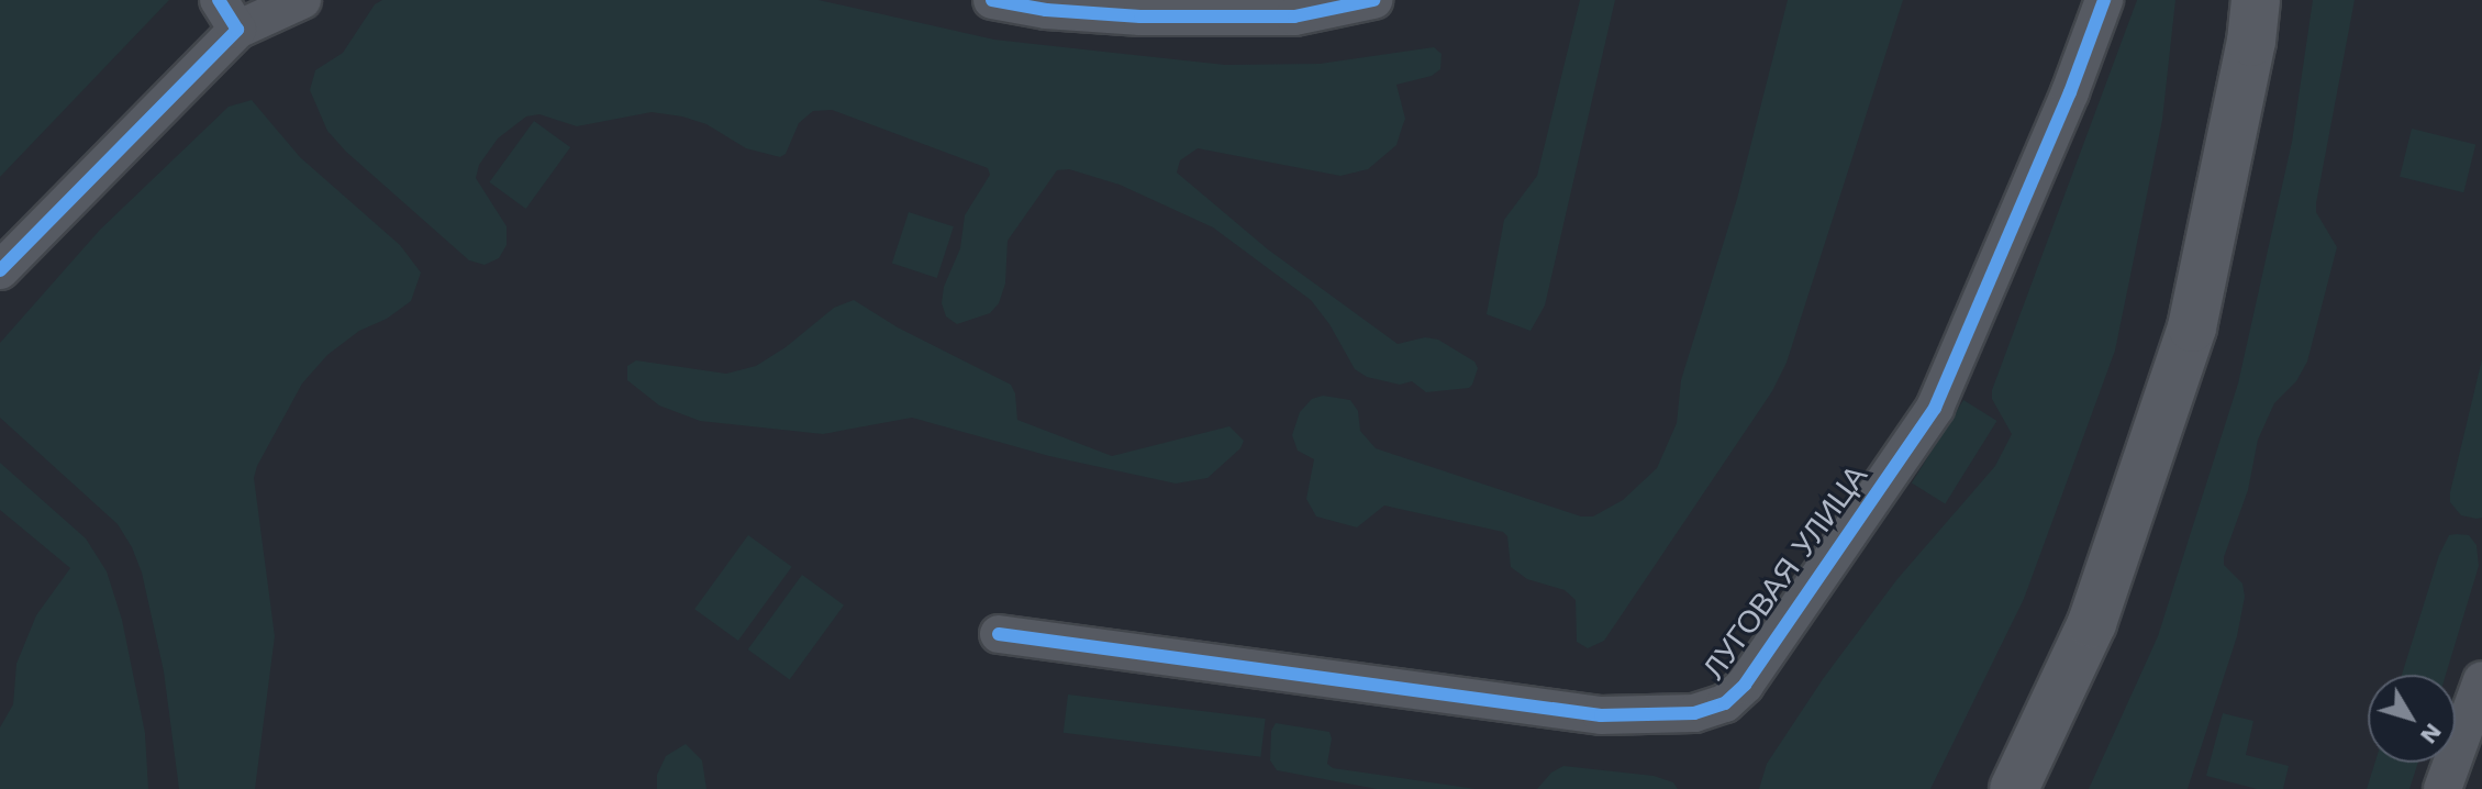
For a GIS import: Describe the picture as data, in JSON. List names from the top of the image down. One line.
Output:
{"streets":{"street":["ЛУГОВАЯ УЛИЦА"]},"north":"bottom right"}
